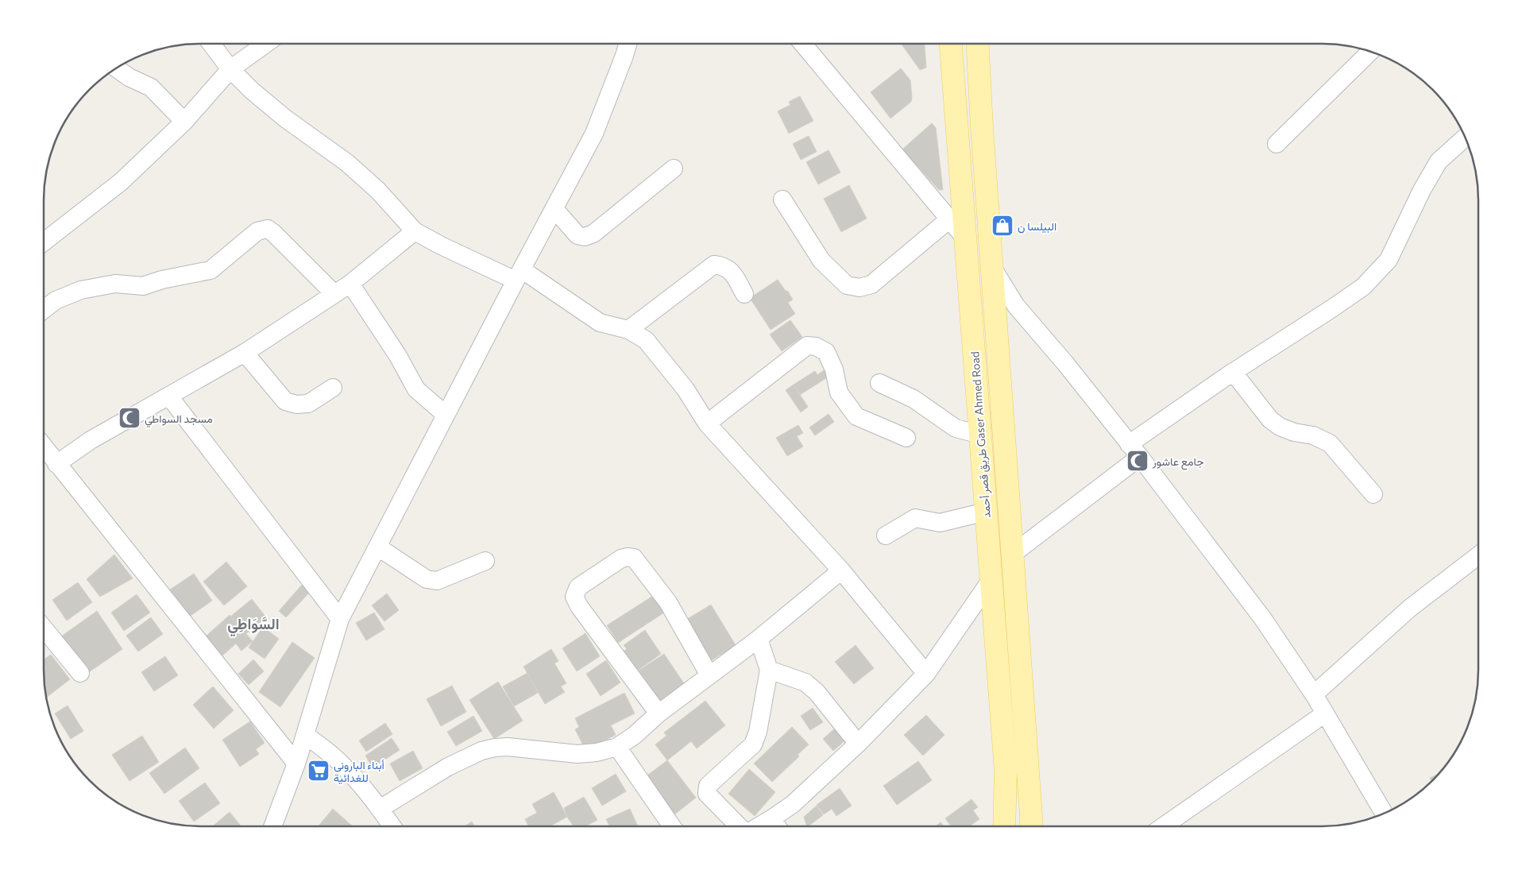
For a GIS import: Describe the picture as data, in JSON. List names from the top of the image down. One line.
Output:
{"streets":{"main road":["طريق قصر أحمد Gaser Ahmed Road"]},"districts":["السَّوَاطِي"],"places":{"shop":["البيلسا ن"],"mosque":["مسجد السواطي","جامع عاشور"],"supermarket":["أبناء البارونى للغدائية"]}}
